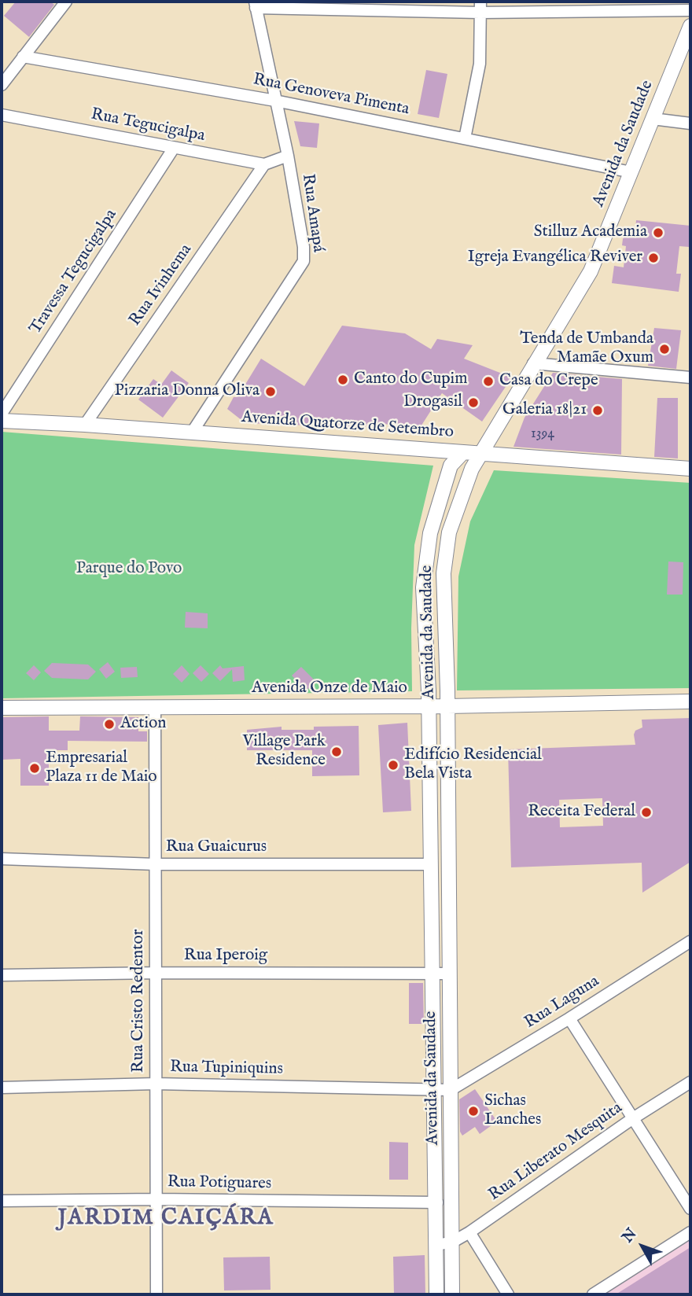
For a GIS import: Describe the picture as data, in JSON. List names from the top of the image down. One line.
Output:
{"streets":{"street":["Rua Genoveva Pimenta","Rua Tegucigalpa","Avenida da Saudade","Rua Amapá","Travessa Tegucigalpa","Rua Ivinhema","Avenida Quatorze de Setembro","Avenida Onze de Maio","Rua Guaicurus","Rua Iperoig","Rua Cristo Redentor","Rua Laguna","Rua Tupiniquins","Rua Liberato Mesquita","Rua Potiguares"]},"crossings":[["Rua Genoveva Pimenta","Avenida da Saudade"],["Rua Genoveva Pimenta","Rua Amapá"],["Rua Tegucigalpa","Travessa Tegucigalpa"],["Rua Tegucigalpa","Rua Ivinhema"],["Avenida da Saudade","Avenida Quatorze de Setembro"],["Avenida da Saudade","Avenida Onze de Maio"],["Avenida da Saudade","Rua Guaicurus"],["Avenida da Saudade","Rua Iperoig"],["Avenida da Saudade","Rua Laguna"],["Avenida da Saudade","Rua Tupiniquins"],["Avenida da Saudade","Rua Liberato Mesquita"],["Avenida da Saudade","Rua Potiguares"],["Rua Amapá","Avenida Quatorze de Setembro"],["Rua Ivinhema","Avenida Quatorze de Setembro"],["Avenida Onze de Maio","Rua Cristo Redentor"],["Rua Guaicurus","Rua Cristo Redentor"],["Rua Iperoig","Rua Cristo Redentor"],["Rua Cristo Redentor","Rua Tupiniquins"],["Rua Cristo Redentor","Rua Potiguares"],["Rua Laguna","Rua Tupiniquins"]],"districts":["JARDIM CAIÇÁRA"],"parks":["Parque do Povo"],"places":["Stilluz Academia","Igreja Evangélica Reviver","Tenda de Umbanda Mamãe Oxum","Canto do Cupim","Casa do Crepe","Pizzaria Donna Oliva","Drogasil","Galeria 18|21","Action","Village Park Residence","Edifício Residencial Bela Vista","Empresarial Plaza 11 de Maio","Receita Federal","Sichas Lanches"],"house_numbers":["1394"],"north":"top left"}
